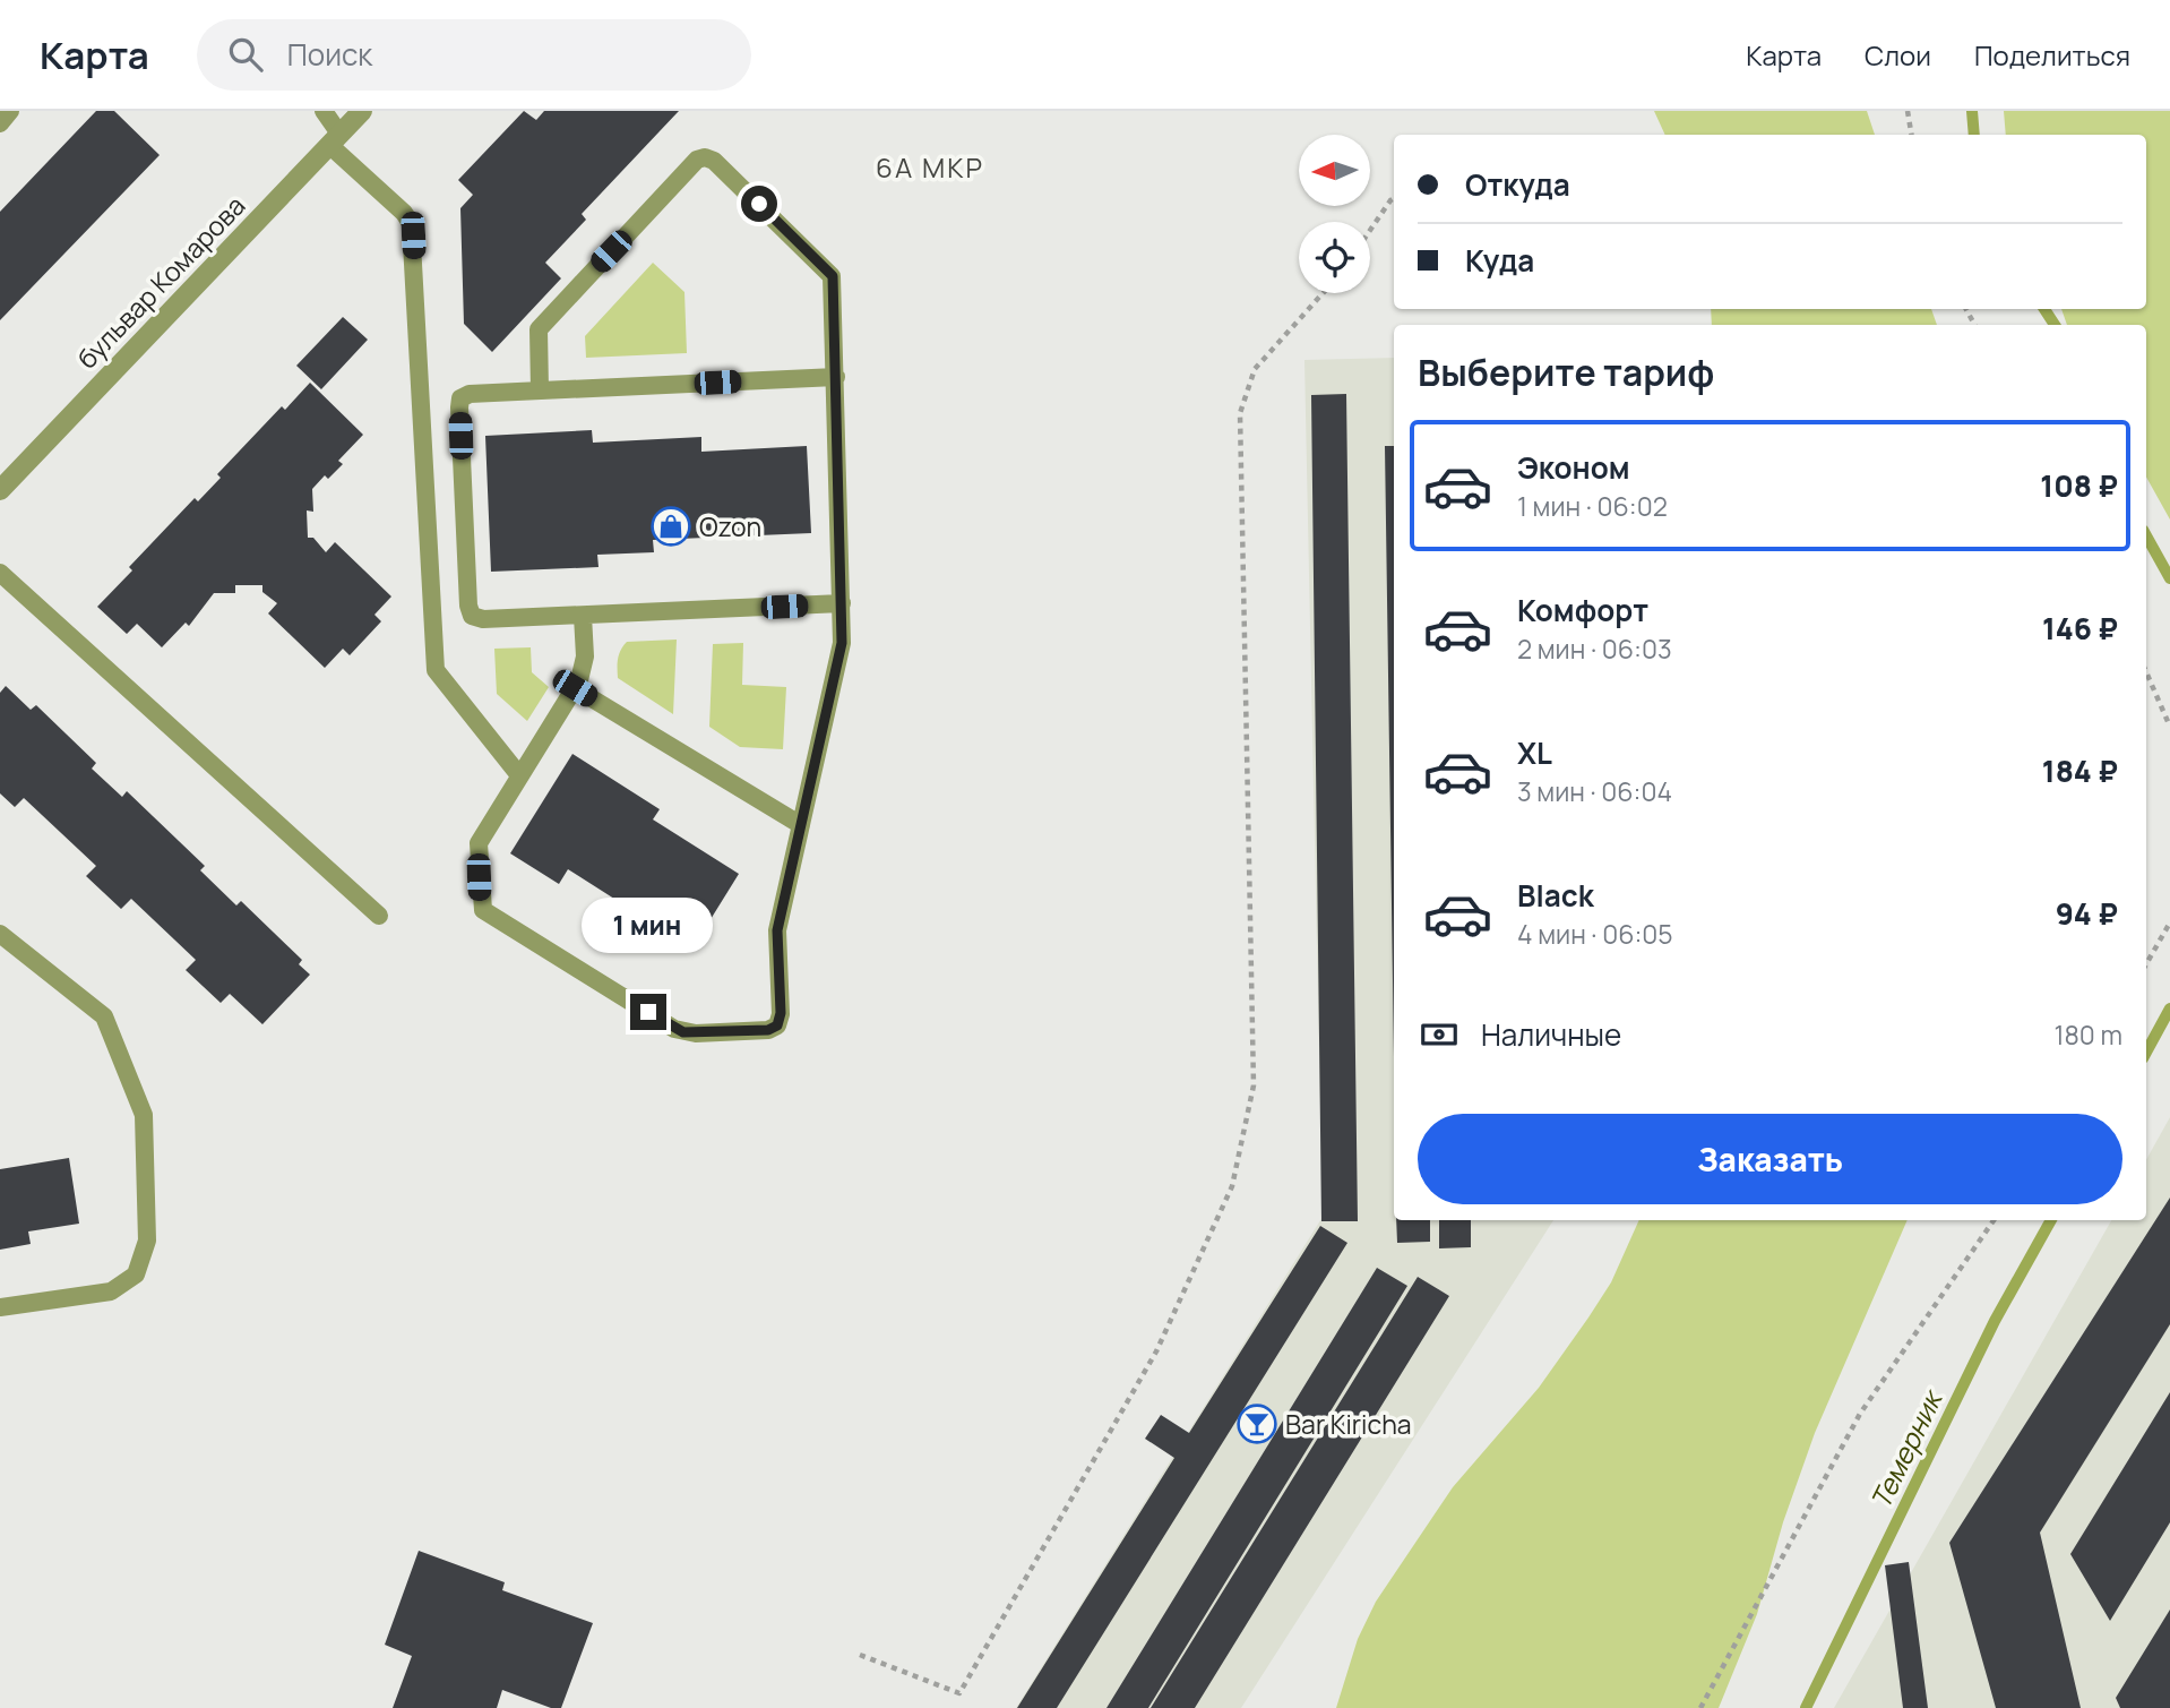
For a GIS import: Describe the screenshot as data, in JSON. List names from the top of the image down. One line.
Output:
{"streets":{"street":["бульвар Комарова"]},"districts":["6А МКР"],"water":["Темерник"],"places":{"shop":["Ozon"],"bar":["Bar Kiricha"]},"north":"left","page":{"header":"Карта","search":"Поиск","nav":["Карта","Слои","Поделиться"],"banner":["Откуда","Куда"],"heading":"Выберите тариф","list":[{"name":"Эконом","note":"1 мин · 06:02","value":"108 ₽"},{"name":"Комфорт","note":"2 мин · 06:03","value":"146 ₽"},{"name":"XL","note":"3 мин · 06:04","value":"184 ₽"},{"name":"Black","note":"4 мин · 06:05","value":"94 ₽"}],"bubble":"1 мин","pay":["Наличные","180 m"],"buttons":"Заказать"}}
